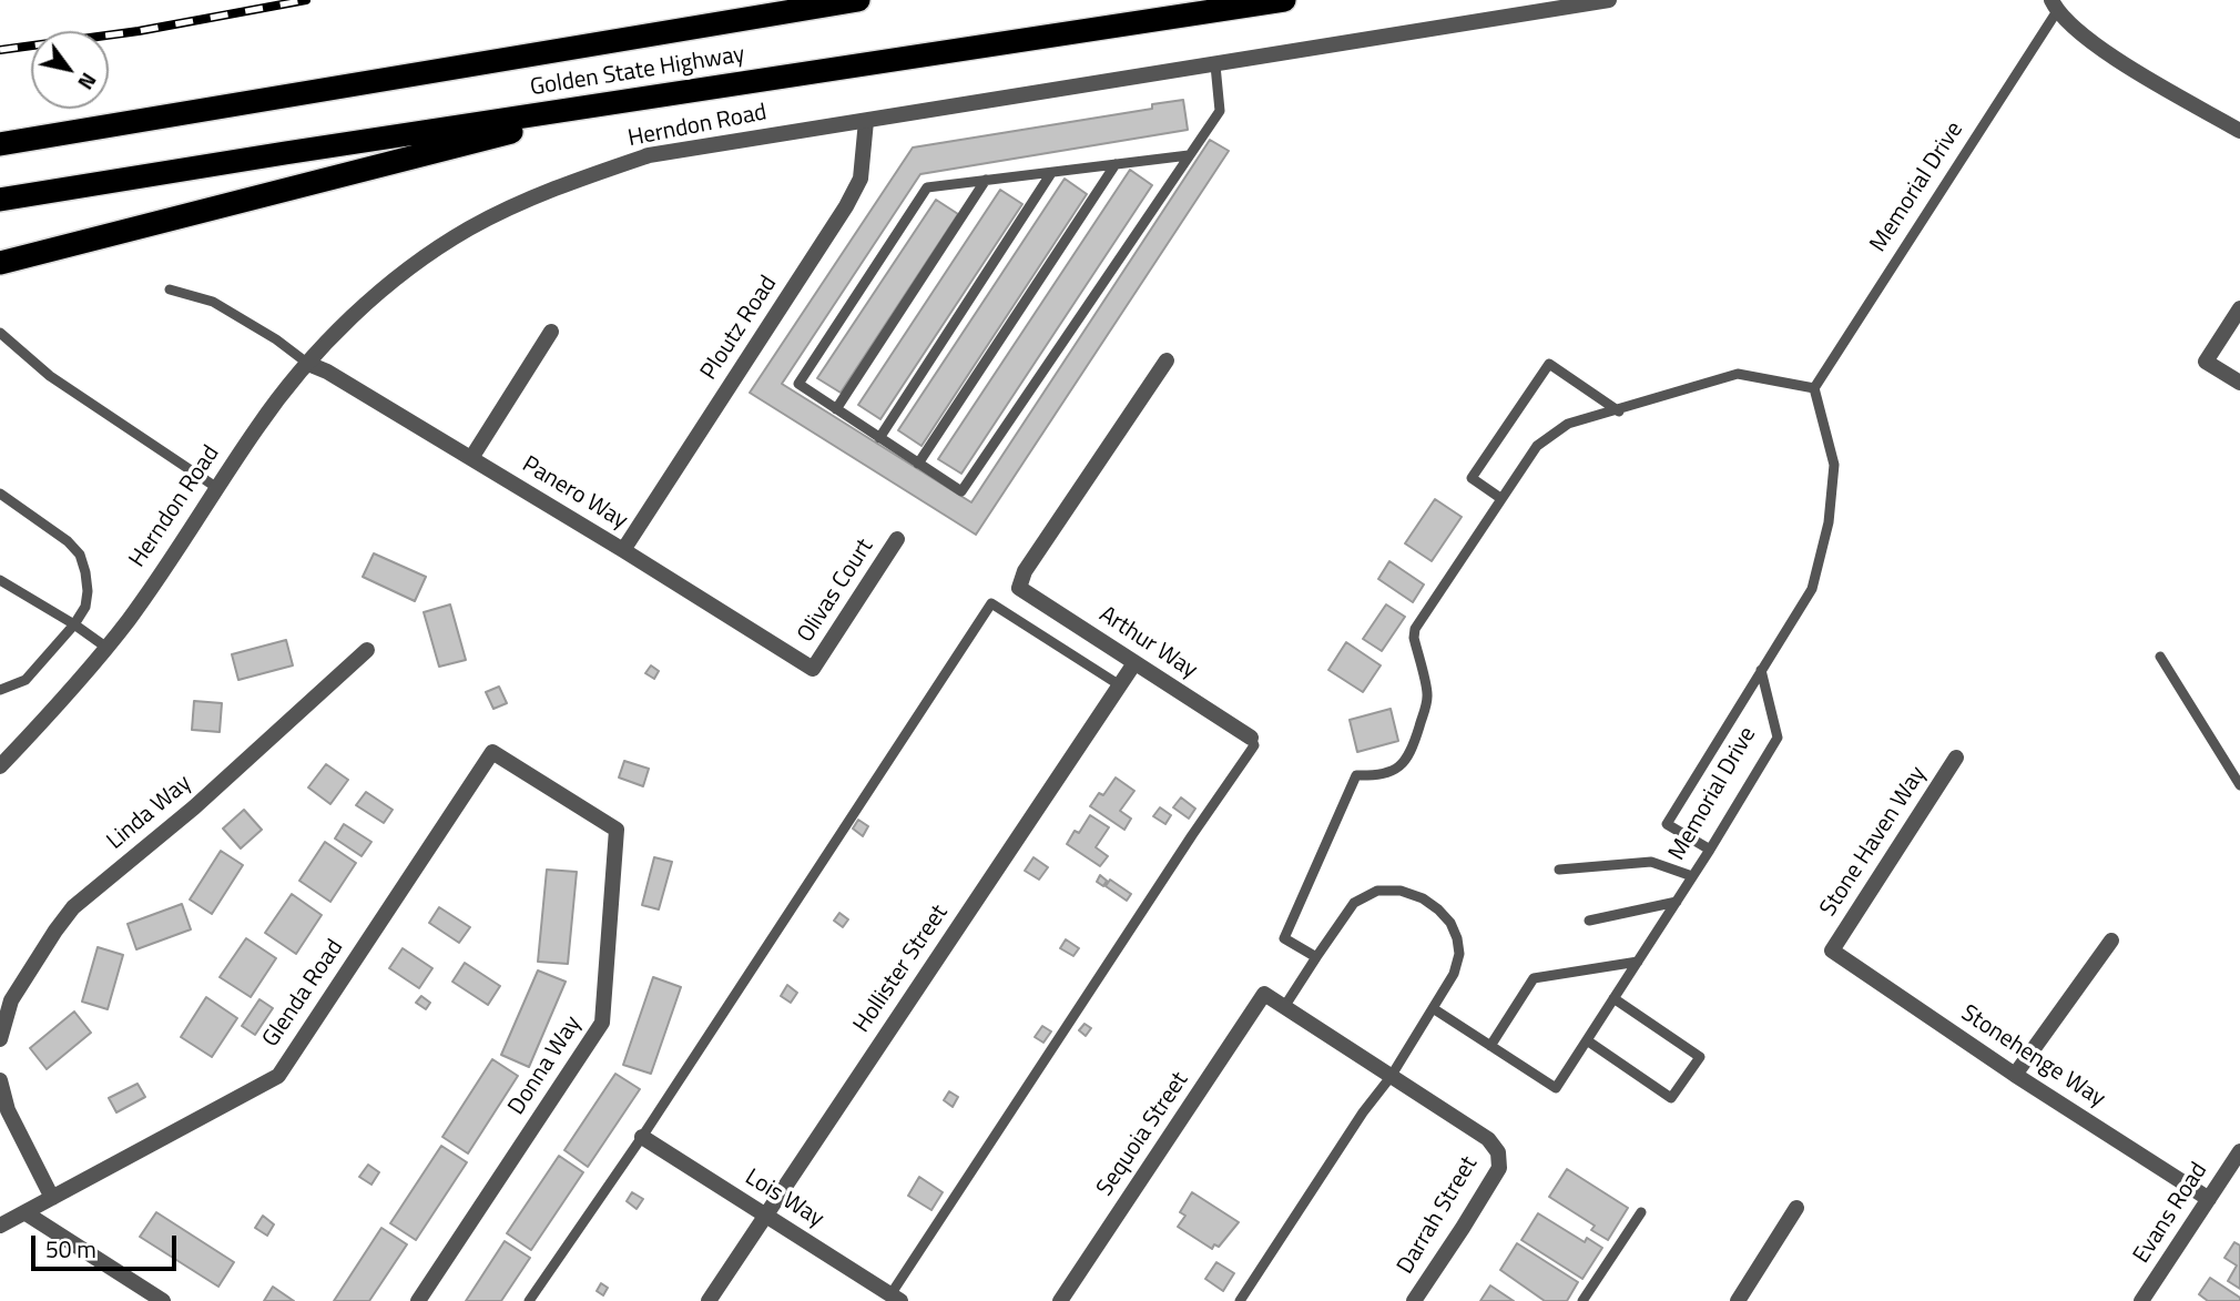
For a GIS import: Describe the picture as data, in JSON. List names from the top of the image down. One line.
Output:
{"streets":{"highway":["Golden State Highway"],"street":["Herndon Road","Ploutz Road","Panero Way","Olivas Court","Arthur Way","Linda Way","Stone Haven Way","Hollister Street","Glenda Road","Stonehenge Way","Donna Way","Sequoia Street","Lois Way","Evans Road","Darrah Street"],"lane":["Memorial Drive"]},"crossings":[["Herndon Road","Ploutz Road"],["Herndon Road","Panero Way"],["Ploutz Road","Panero Way"],["Panero Way","Olivas Court"],["Arthur Way","Hollister Street"],["Stone Haven Way","Stonehenge Way"],["Hollister Street","Lois Way"],["Glenda Road","Donna Way"],["Stonehenge Way","Evans Road"]],"scale_bar":"50 m","north":"bottom right"}
